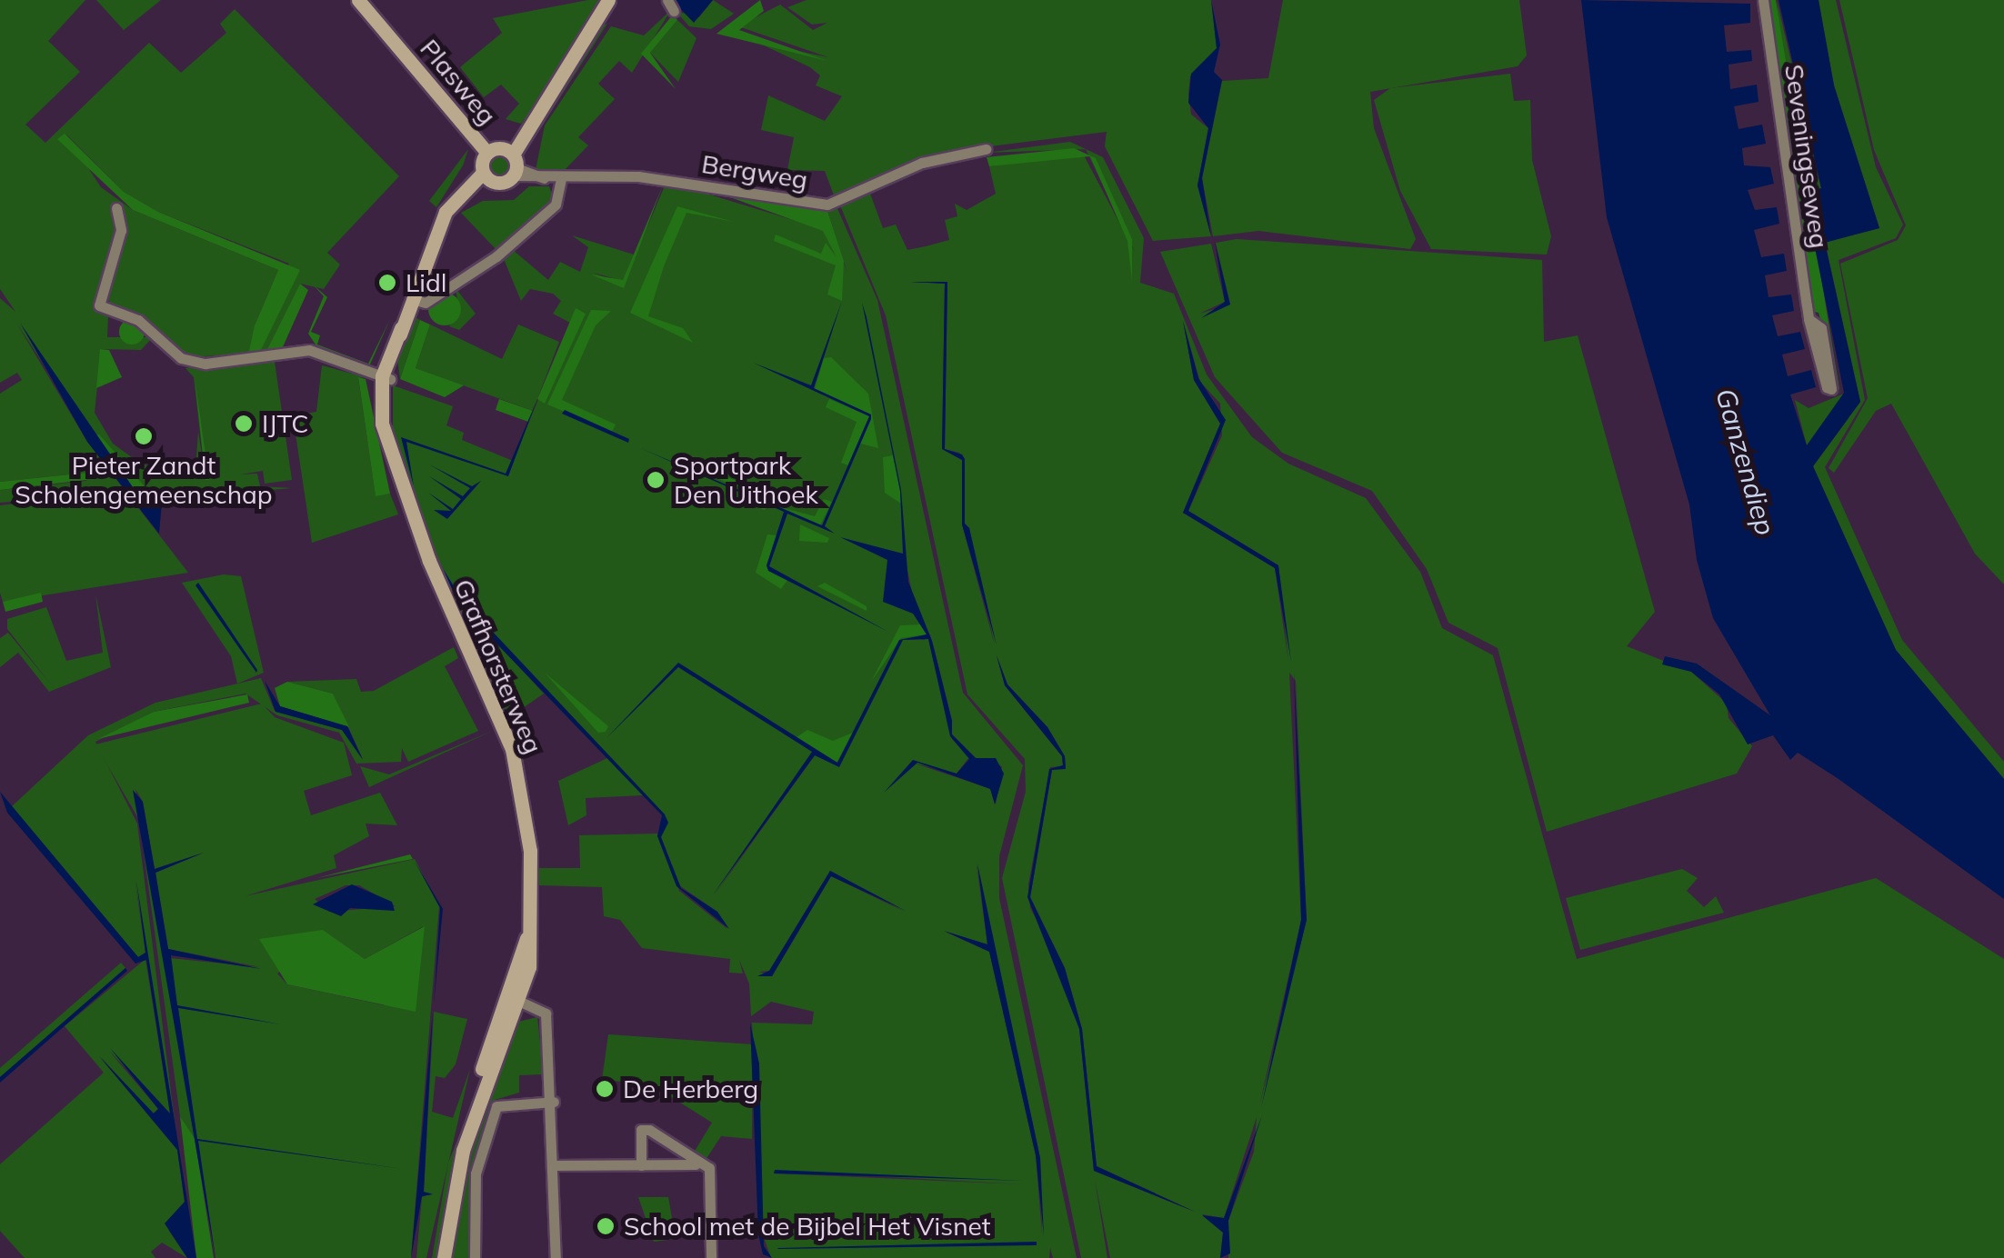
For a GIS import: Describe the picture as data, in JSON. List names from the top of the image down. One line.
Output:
{"streets":{"main road":["Plasweg","Grafhorsterweg"],"street":["Seveningseweg","Bergweg"]},"water":["Ganzendiep"],"places":["Lidl","IJTC","Pieter Zandt Scholengemeenschap","Sportpark Den Uithoek","De Herberg","School met de Bijbel Het Visnet"]}
